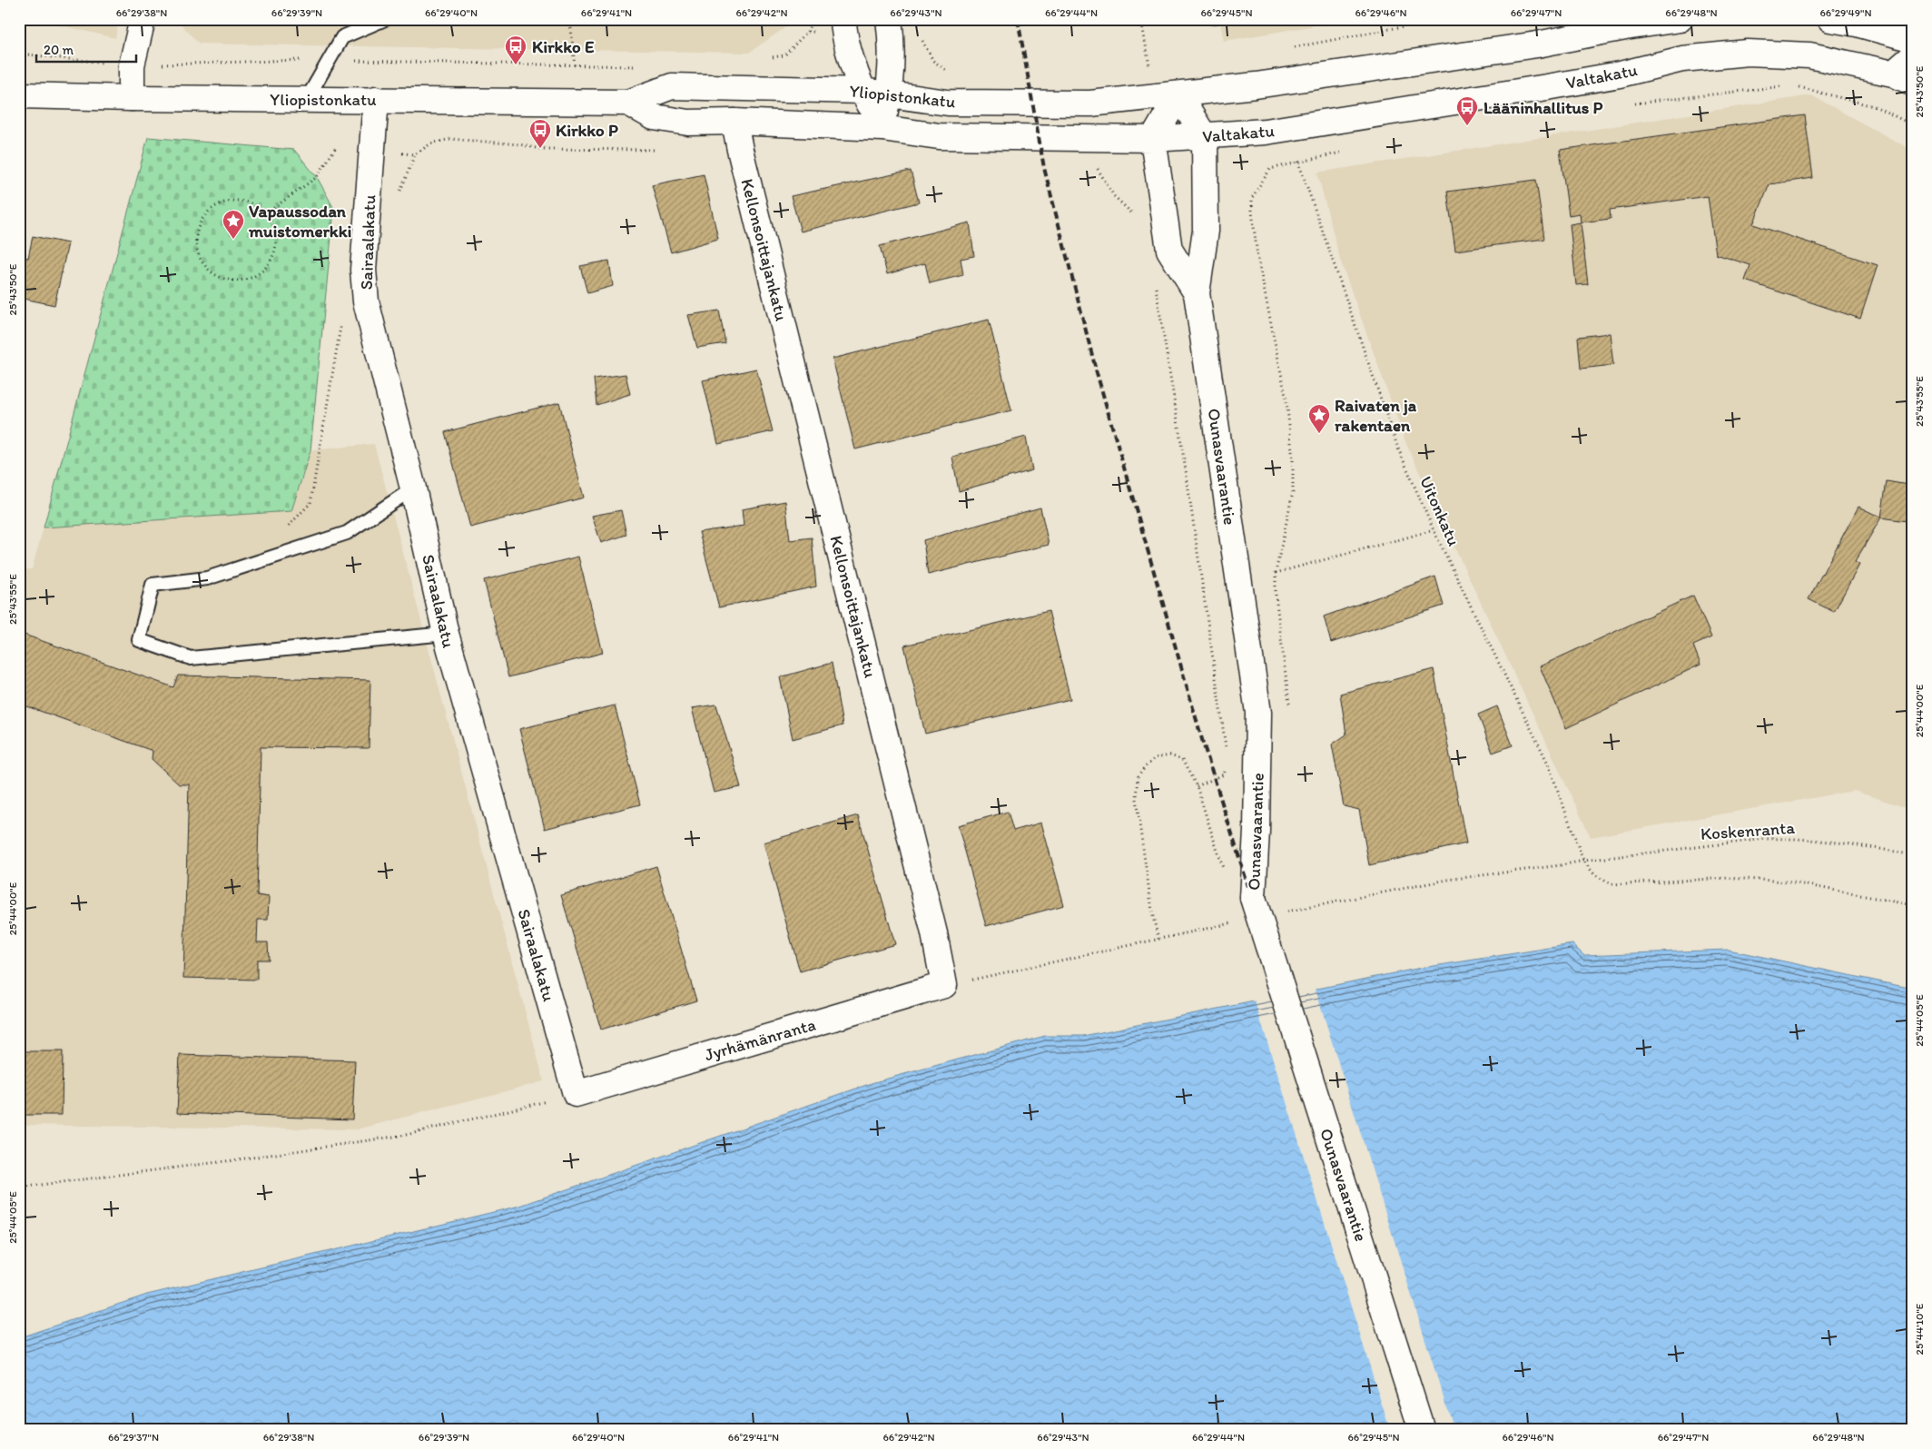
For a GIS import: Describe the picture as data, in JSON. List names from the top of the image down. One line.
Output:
{"streets":{"street":["Valtakatu","Yliopistonkatu","Sairaalakatu","Kellonsoittajankatu","Ounasvaarantie","Jyrhämänranta"],"path":["Uitonkatu","Koskenranta"]},"crossings":[["Valtakatu","Yliopistonkatu"],["Valtakatu","Ounasvaarantie"],["Yliopistonkatu","Sairaalakatu"],["Yliopistonkatu","Kellonsoittajankatu"],["Yliopistonkatu","Ounasvaarantie"],["Sairaalakatu","Jyrhämänranta"],["Kellonsoittajankatu","Jyrhämänranta"],["Uitonkatu","Koskenranta"]],"places":{"bus stop":["Kirkko E","Lääninhallitus P","Kirkko P"],"place":["Vapaussodan muistomerkki","Raivaten ja rakentaen"]},"scale_bar":"20 m","coordinates":["66°29'38\"N","66°29'39\"N","66°29'40\"N","66°29'41\"N","66°29'42\"N","66°29'43\"N","66°29'44\"N","66°29'45\"N","66°29'46\"N","66°29'47\"N","66°29'48\"N","66°29'49\"N","25°43'50\"E","25°43'55\"E","25°44'00\"E","25°44'05\"E","25°44'10\"E","66°29'37\"N"]}
